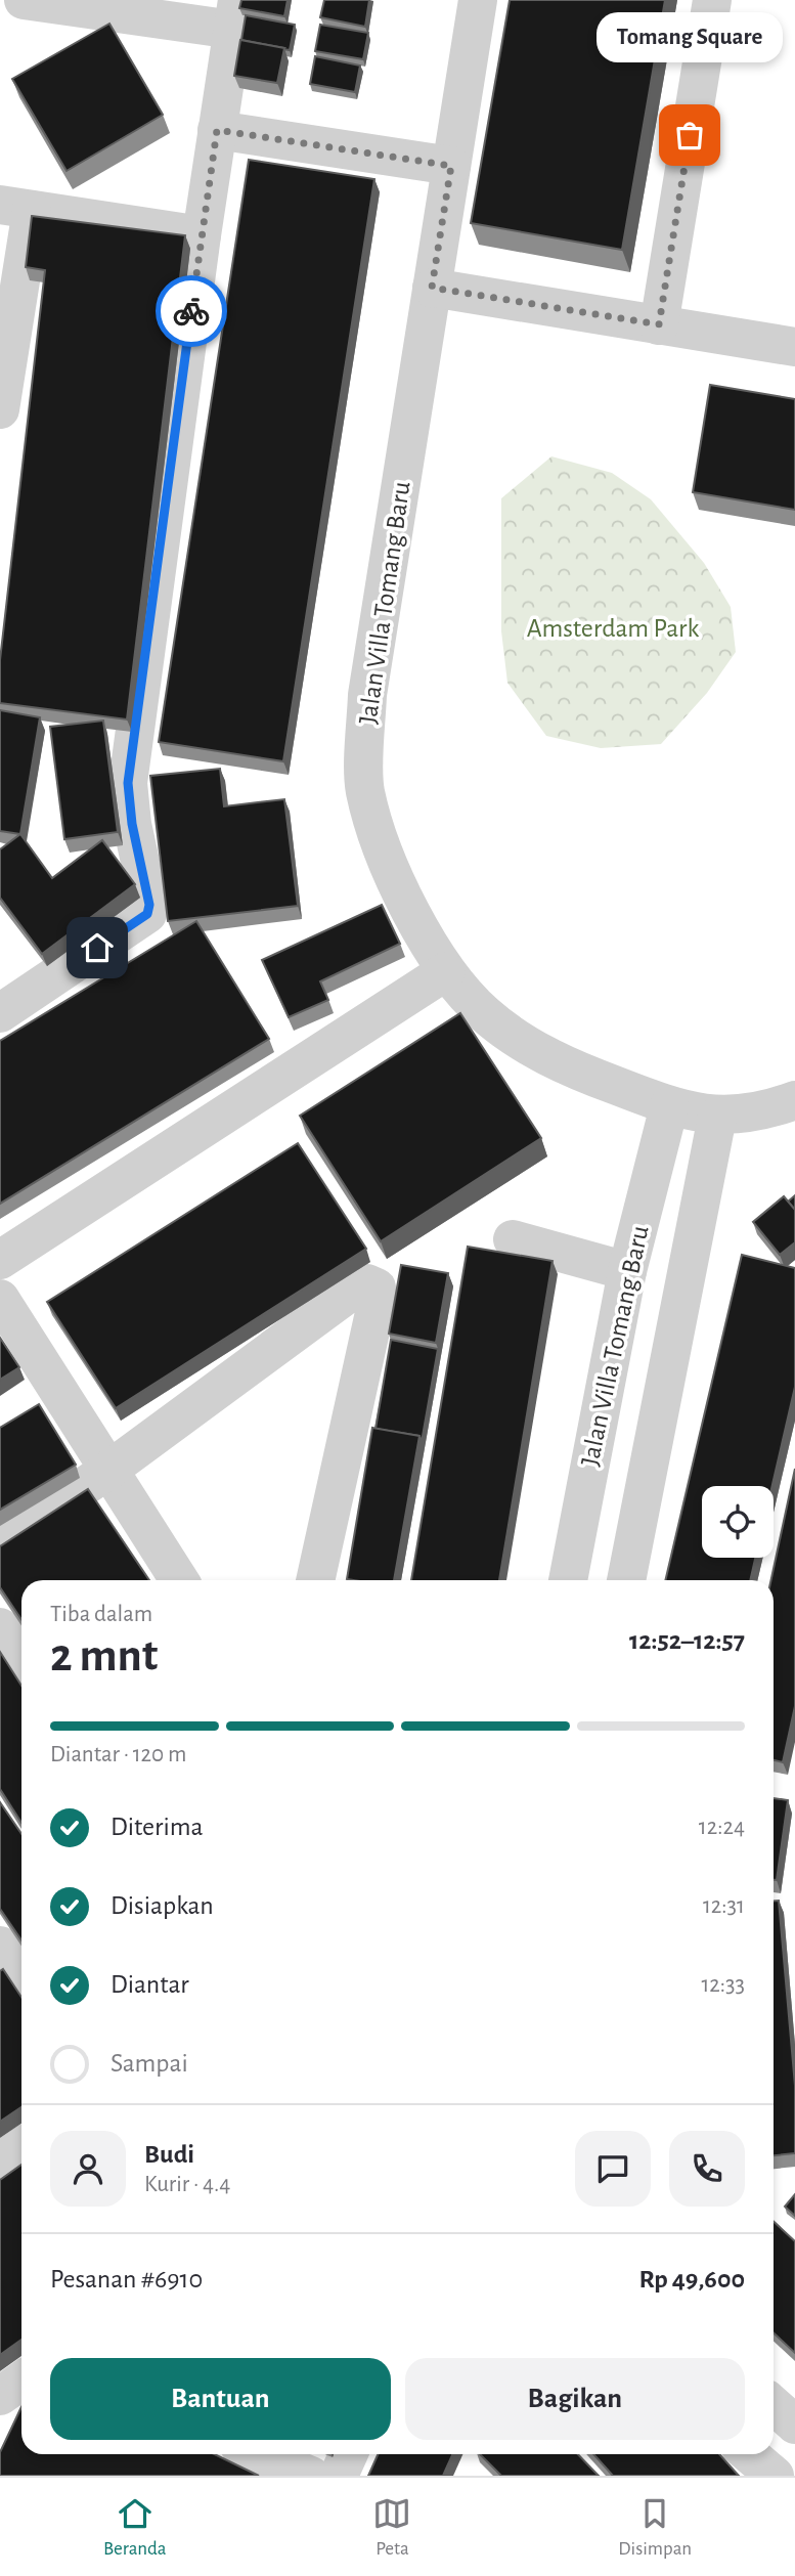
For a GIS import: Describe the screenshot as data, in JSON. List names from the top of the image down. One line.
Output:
{"streets":{"street":["Jalan Villa Tomang Baru"]},"parks":["Amsterdam Park"],"places":["Tomang Square"],"page":{"bubble":"Tomang Square","heading":["2 mnt","Tiba dalam","12:52–12:57"],"panel":["Budi","Kurir · 4.4","Pesanan #6910","Rp 49,600"],"bar":"Diantar · 120 m","list":[["Diterima","12:24"],["Disiapkan","12:31"],["Diantar","12:33"],"Sampai"],"buttons":["Bantuan","Bagikan"],"tabs":["Beranda","Peta","Disimpan"]}}
